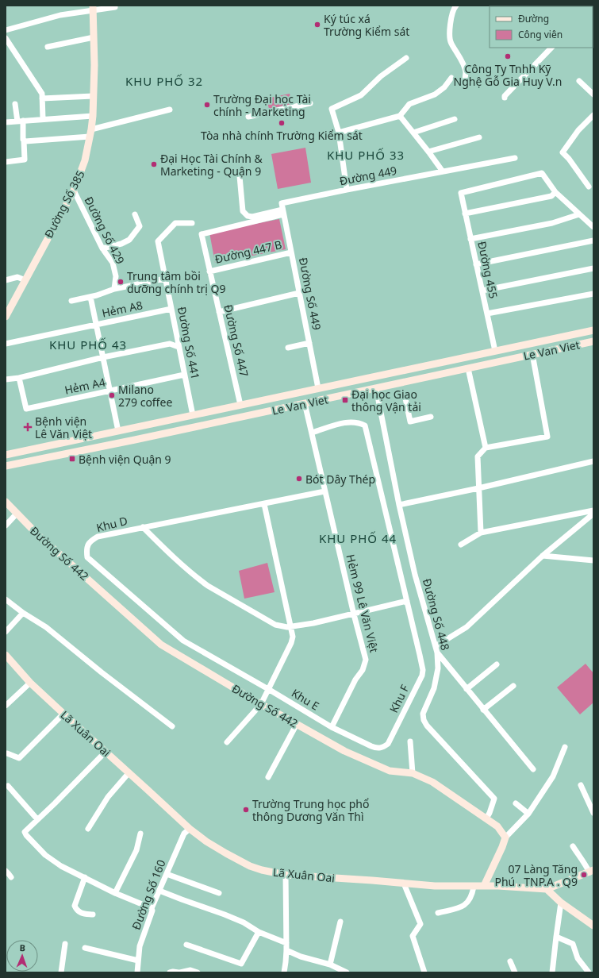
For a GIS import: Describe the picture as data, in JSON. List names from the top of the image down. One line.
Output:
{"streets":{"main road":["Đường Số 385","Le Van Viet","Đường Số 442","Lã Xuân Oai"],"street":["Đường 449","Đường Số 429","Đường 447 B","Đường 455","Đường Số 449","Hẻm A8","Đường Số 447","Đường Số 441","Hẻm A4","Khu D","Hẻm 99 Lê Văn Việt","Đường Số 448","Khu F","Khu E","Đường Số 160"]},"crossings":[["Đường 449","Đường Số 449"],["Đường 449","Đường Số 447"],["Đường Số 385","Đường Số 429"],["Đường 447 B","Đường Số 449"],["Đường 447 B","Đường Số 447"],["Đường 455","Le Van Viet"],["Đường Số 449","Đường Số 447"],["Đường Số 449","Le Van Viet"],["Hẻm A8","Đường Số 441"],["Đường Số 447","Le Van Viet"],["Đường Số 441","Le Van Viet"],["Đường Số 441","Hẻm A4"],["Le Van Viet","Hẻm 99 Lê Văn Việt"],["Le Van Viet","Đường Số 448"],["Khu D","Hẻm 99 Lê Văn Việt"],["Khu D","Khu F"],["Khu D","Khu E"],["Đường Số 442","Đường Số 448"],["Hẻm 99 Lê Văn Việt","Khu F"],["Hẻm 99 Lê Văn Việt","Khu E"],["Khu F","Khu E"],["Lã Xuân Oai","Đường Số 160"]],"districts":["KHU PHỐ 32","KHU PHỐ 33","KHU PHỐ 43","KHU PHỐ 44"],"places":{"other":["Ký túc xá Trường Kiểm sát","Công Ty Tnhh Kỹ Nghệ Gỗ Gia Huy V.n","Trường Đại học Tài chính - Marketing","Tòa nhà chính Trường Kiểm sát","Đại Học Tài Chính & Marketing - Quận 9","Trung tâm bồi dưỡng chính trị Q9","Milano 279 coffee","Bót Dây Thép","Trường Trung học phổ thông Dương Văn Thì","07 Làng Tăng Phú . TNP.A . Q9"],"transit":["Đại học Giao thông Vận tải","Bệnh viện Quận 9"],"health":["Bệnh viện Lê Văn Việt"]},"legend":["Đường","Công viên"],"north":"top"}
